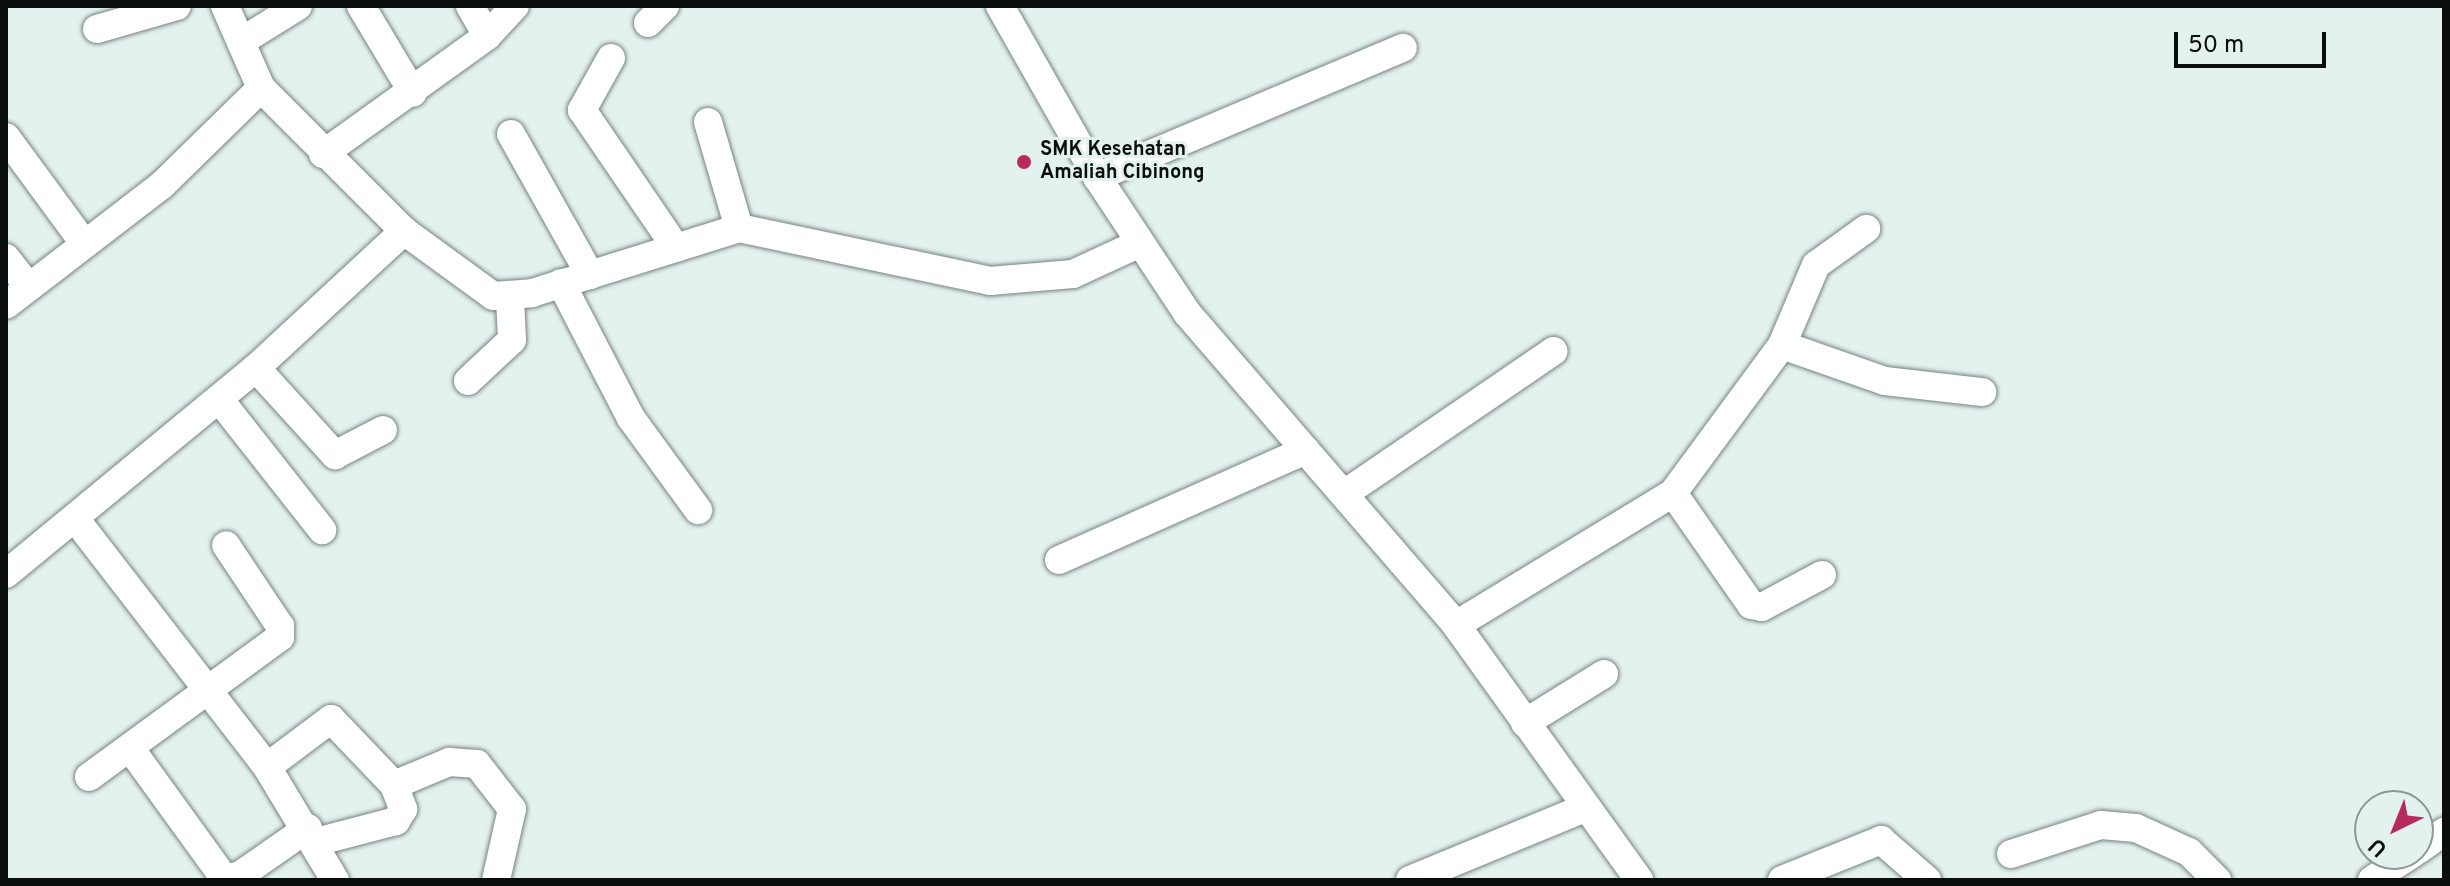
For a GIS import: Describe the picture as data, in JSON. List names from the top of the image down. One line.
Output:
{"places":["SMK Kesehatan Amaliah Cibinong"],"scale_bar":"50 m","north":"bottom left"}
